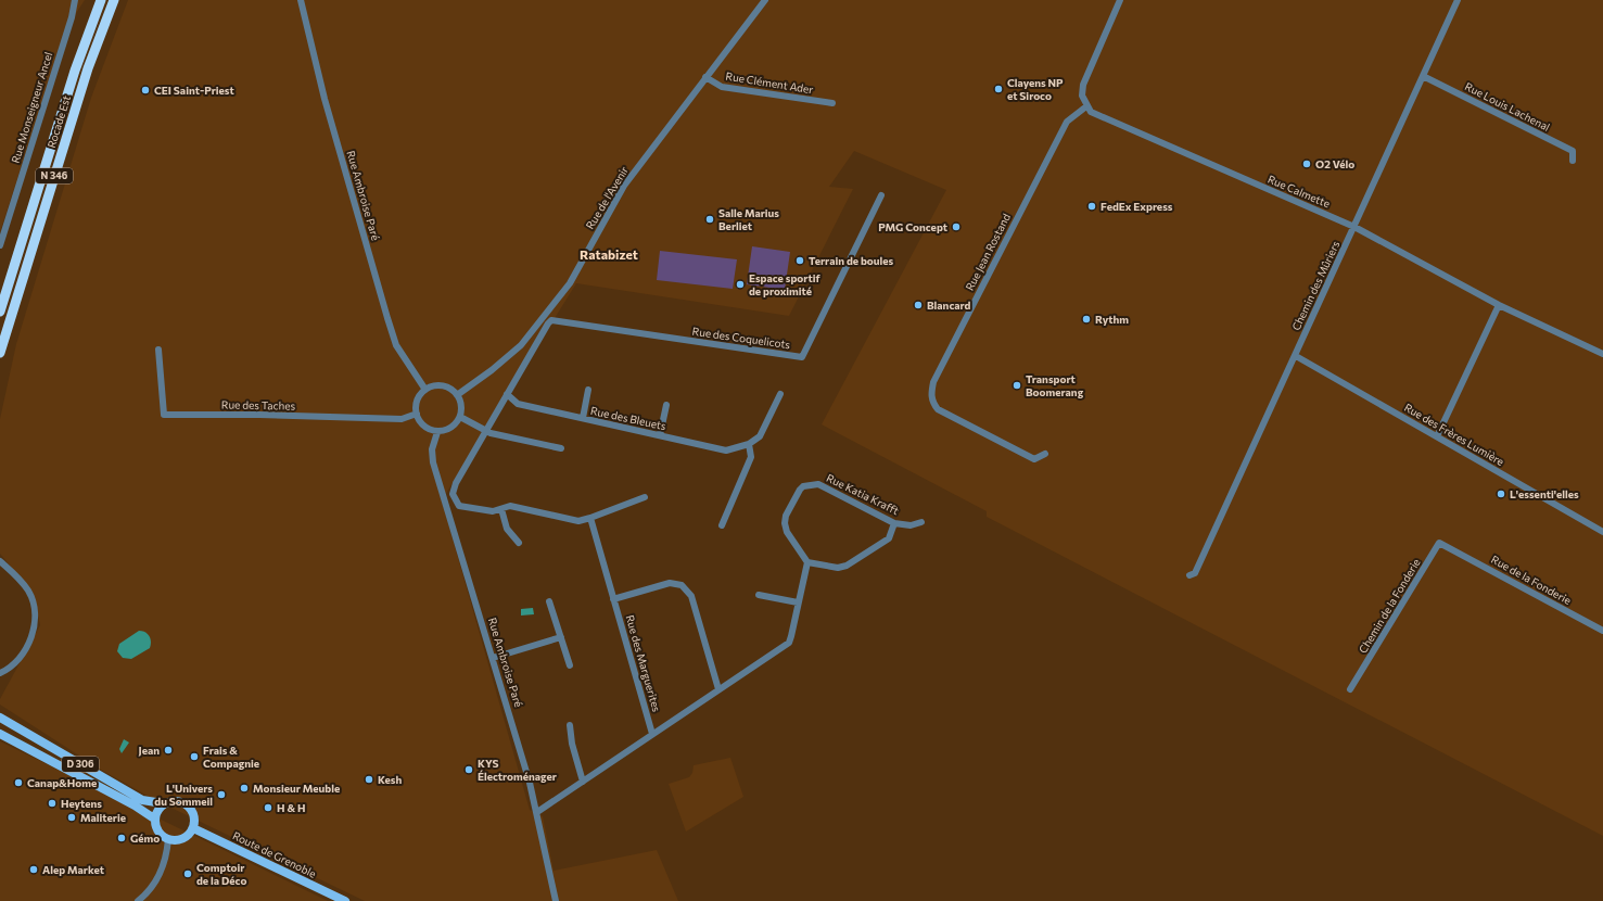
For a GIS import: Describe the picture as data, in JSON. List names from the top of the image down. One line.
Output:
{"streets":{"highway":["Rocade Est","N 346"],"main road":["D 306","Route de Grenoble"],"street":["Rue Clément Ader","Rue Louis Lachenal","Rue Monseigneur Ancel","Rue Calmette","Rue Ambroise Paré","Rue de l'Avenir","Rue Jean Rostand","Chemin des Mûriers","Rue des Coquelicots","Rue des Taches","Rue des Bleuets","Rue des Frères Lumière","Rue Katia Krafft","Rue de la Fonderie","Chemin de la Fonderie","Rue des Marguerites"]},"crossings":[["Rue Clément Ader","Rue de l'Avenir"],["Rue Louis Lachenal","Chemin des Mûriers"],["Rue Calmette","Rue Jean Rostand"],["Rue Calmette","Chemin des Mûriers"],["Rue Ambroise Paré","Rue de l'Avenir"],["Rue Ambroise Paré","Rue des Taches"],["Rue Ambroise Paré","Rue des Marguerites"],["Rue de l'Avenir","Rue des Taches"],["Chemin des Mûriers","Rue des Frères Lumière"],["Rue des Coquelicots","Rue des Bleuets"],["Rue Katia Krafft","Rue des Marguerites"],["Rue de la Fonderie","Chemin de la Fonderie"],["D 306","Route de Grenoble"]],"districts":["Ratabizet"],"places":["Clayens NP et Siroco","CEI Saint-Priest","O2 Vélo","FedEx Express","Salle Marius Berliet","PMG Concept","Terrain de boules","Espace sportif de proximité","Blancard","Rythm","Transport Boomerang","L'essenti'elles","Jean","Frais & Compagnie","KYS Électroménager","Kesh","Canap&Home","Monsieur Meuble","L'Univers du Sommeil","Heytens","H & H","Maliterie","Gémo","Alep Market","Comptoir de la Déco"]}
